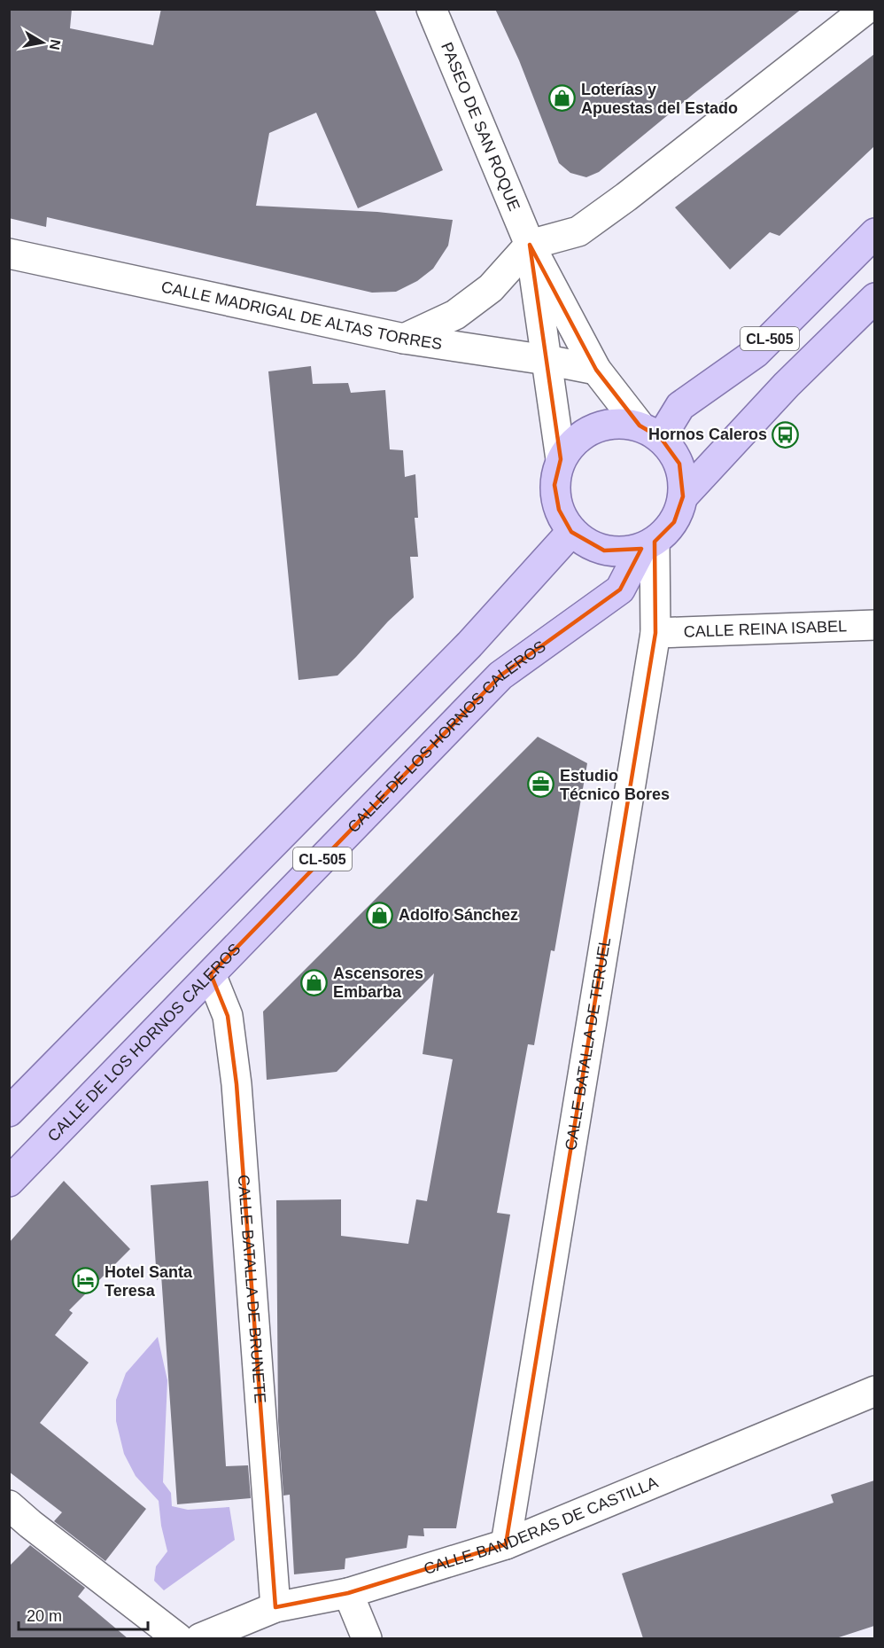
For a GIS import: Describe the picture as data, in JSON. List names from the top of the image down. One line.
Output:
{"streets":{"main road":["CL-505","CALLE DE LOS HORNOS CALEROS"],"street":["PASEO DE SAN ROQUE","CALLE MADRIGAL DE ALTAS TORRES","CALLE REINA ISABEL","CALLE BATALLA DE TERUEL","CALLE BATALLA DE BRUNETE","CALLE BANDERAS DE CASTILLA"]},"crossings":[["PASEO DE SAN ROQUE","CALLE MADRIGAL DE ALTAS TORRES"],["PASEO DE SAN ROQUE","CL-505"],["PASEO DE SAN ROQUE","CALLE DE LOS HORNOS CALEROS"],["PASEO DE SAN ROQUE","CALLE BATALLA DE TERUEL"],["CL-505","CALLE DE LOS HORNOS CALEROS"],["CL-505","CALLE BATALLA DE TERUEL"],["CALLE REINA ISABEL","CALLE BATALLA DE TERUEL"],["CALLE DE LOS HORNOS CALEROS","CALLE BATALLA DE TERUEL"],["CALLE DE LOS HORNOS CALEROS","CALLE BATALLA DE BRUNETE"],["CALLE BATALLA DE TERUEL","CALLE BANDERAS DE CASTILLA"],["CALLE BATALLA DE BRUNETE","CALLE BANDERAS DE CASTILLA"]],"places":{"shop":["Loterías y Apuestas del Estado","Adolfo Sánchez","Ascensores Embarba"],"bus stop":["Hornos Caleros"],"office":["Estudio Técnico Bores"],"hotel":["Hotel Santa Teresa"]},"scale_bar":"20 m","north":"right"}
